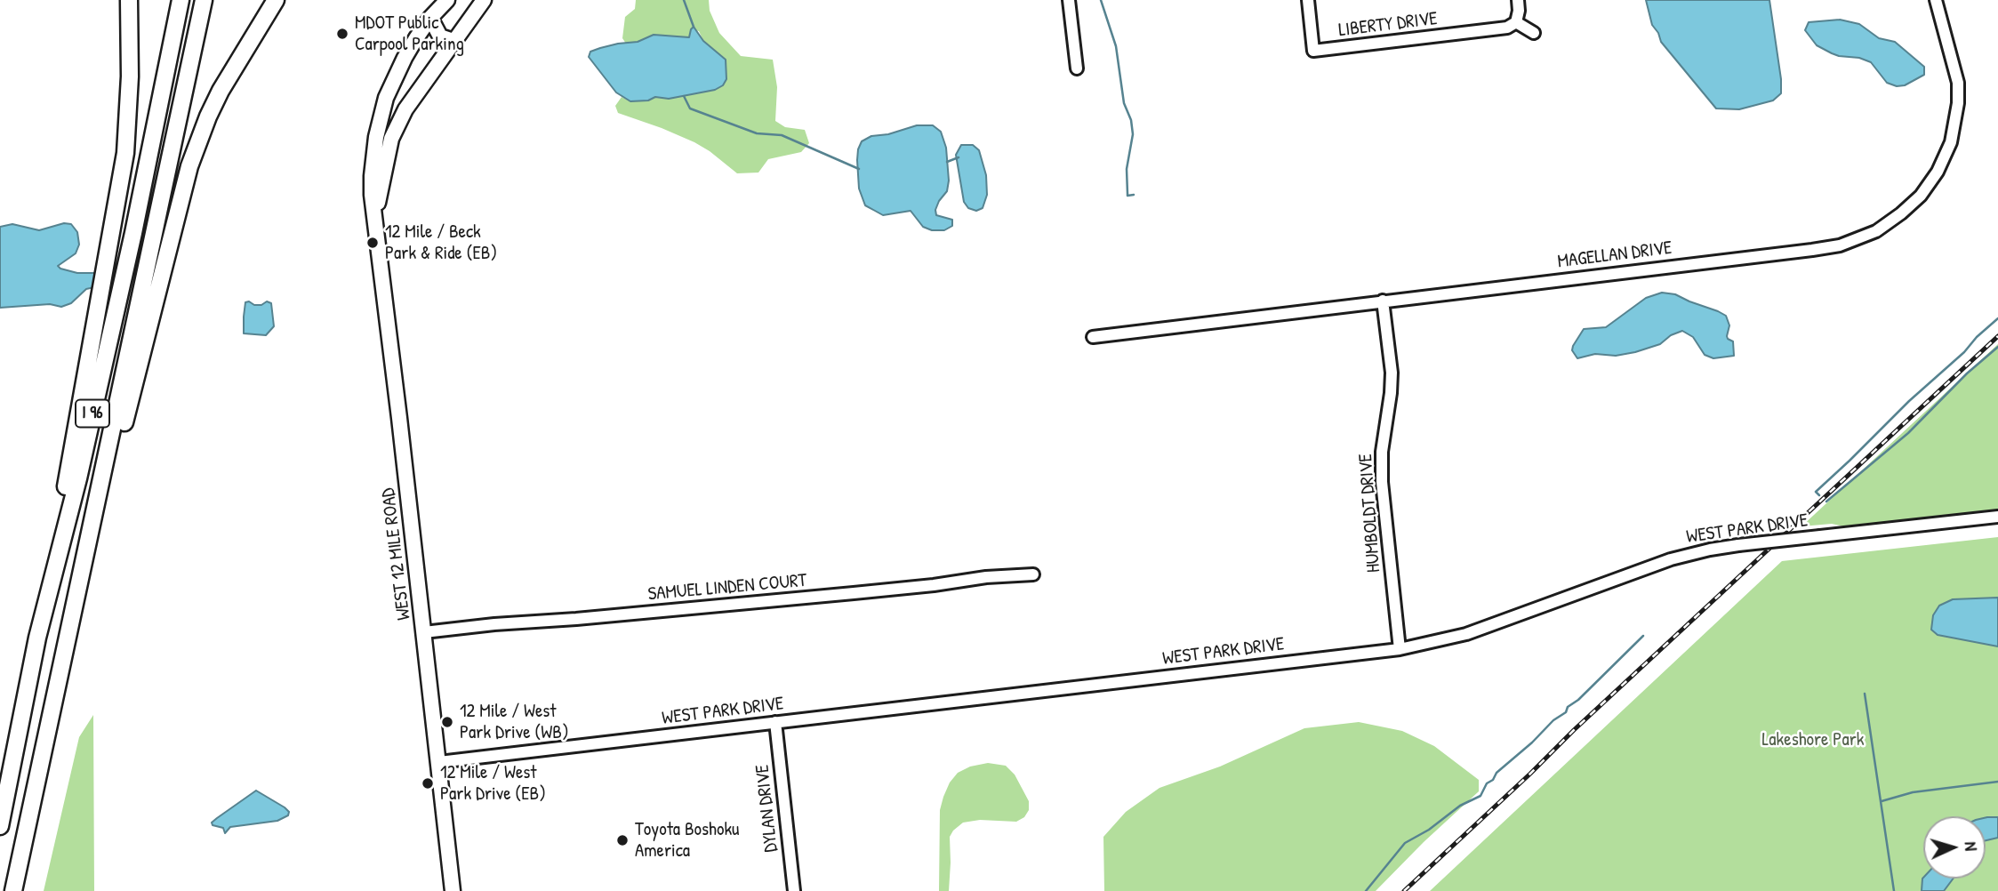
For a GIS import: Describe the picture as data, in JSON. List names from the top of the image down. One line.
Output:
{"streets":{"highway":["I 96"],"main road":["WEST 12 MILE ROAD"],"street":["LIBERTY DRIVE","MAGELLAN DRIVE","HUMBOLDT DRIVE","WEST PARK DRIVE","SAMUEL LINDEN COURT","DYLAN DRIVE"]},"crossings":[["MAGELLAN DRIVE","HUMBOLDT DRIVE"],["HUMBOLDT DRIVE","WEST PARK DRIVE"],["WEST PARK DRIVE","WEST 12 MILE ROAD"],["WEST PARK DRIVE","DYLAN DRIVE"],["WEST 12 MILE ROAD","SAMUEL LINDEN COURT"]],"parks":["Lakeshore Park"],"places":["MDOT Public Carpool Parking","12 Mile / Beck Park & Ride (EB)","12 Mile / West Park Drive (WB)","12 Mile / West Park Drive (EB)","Toyota Boshoku America"],"north":"right"}
